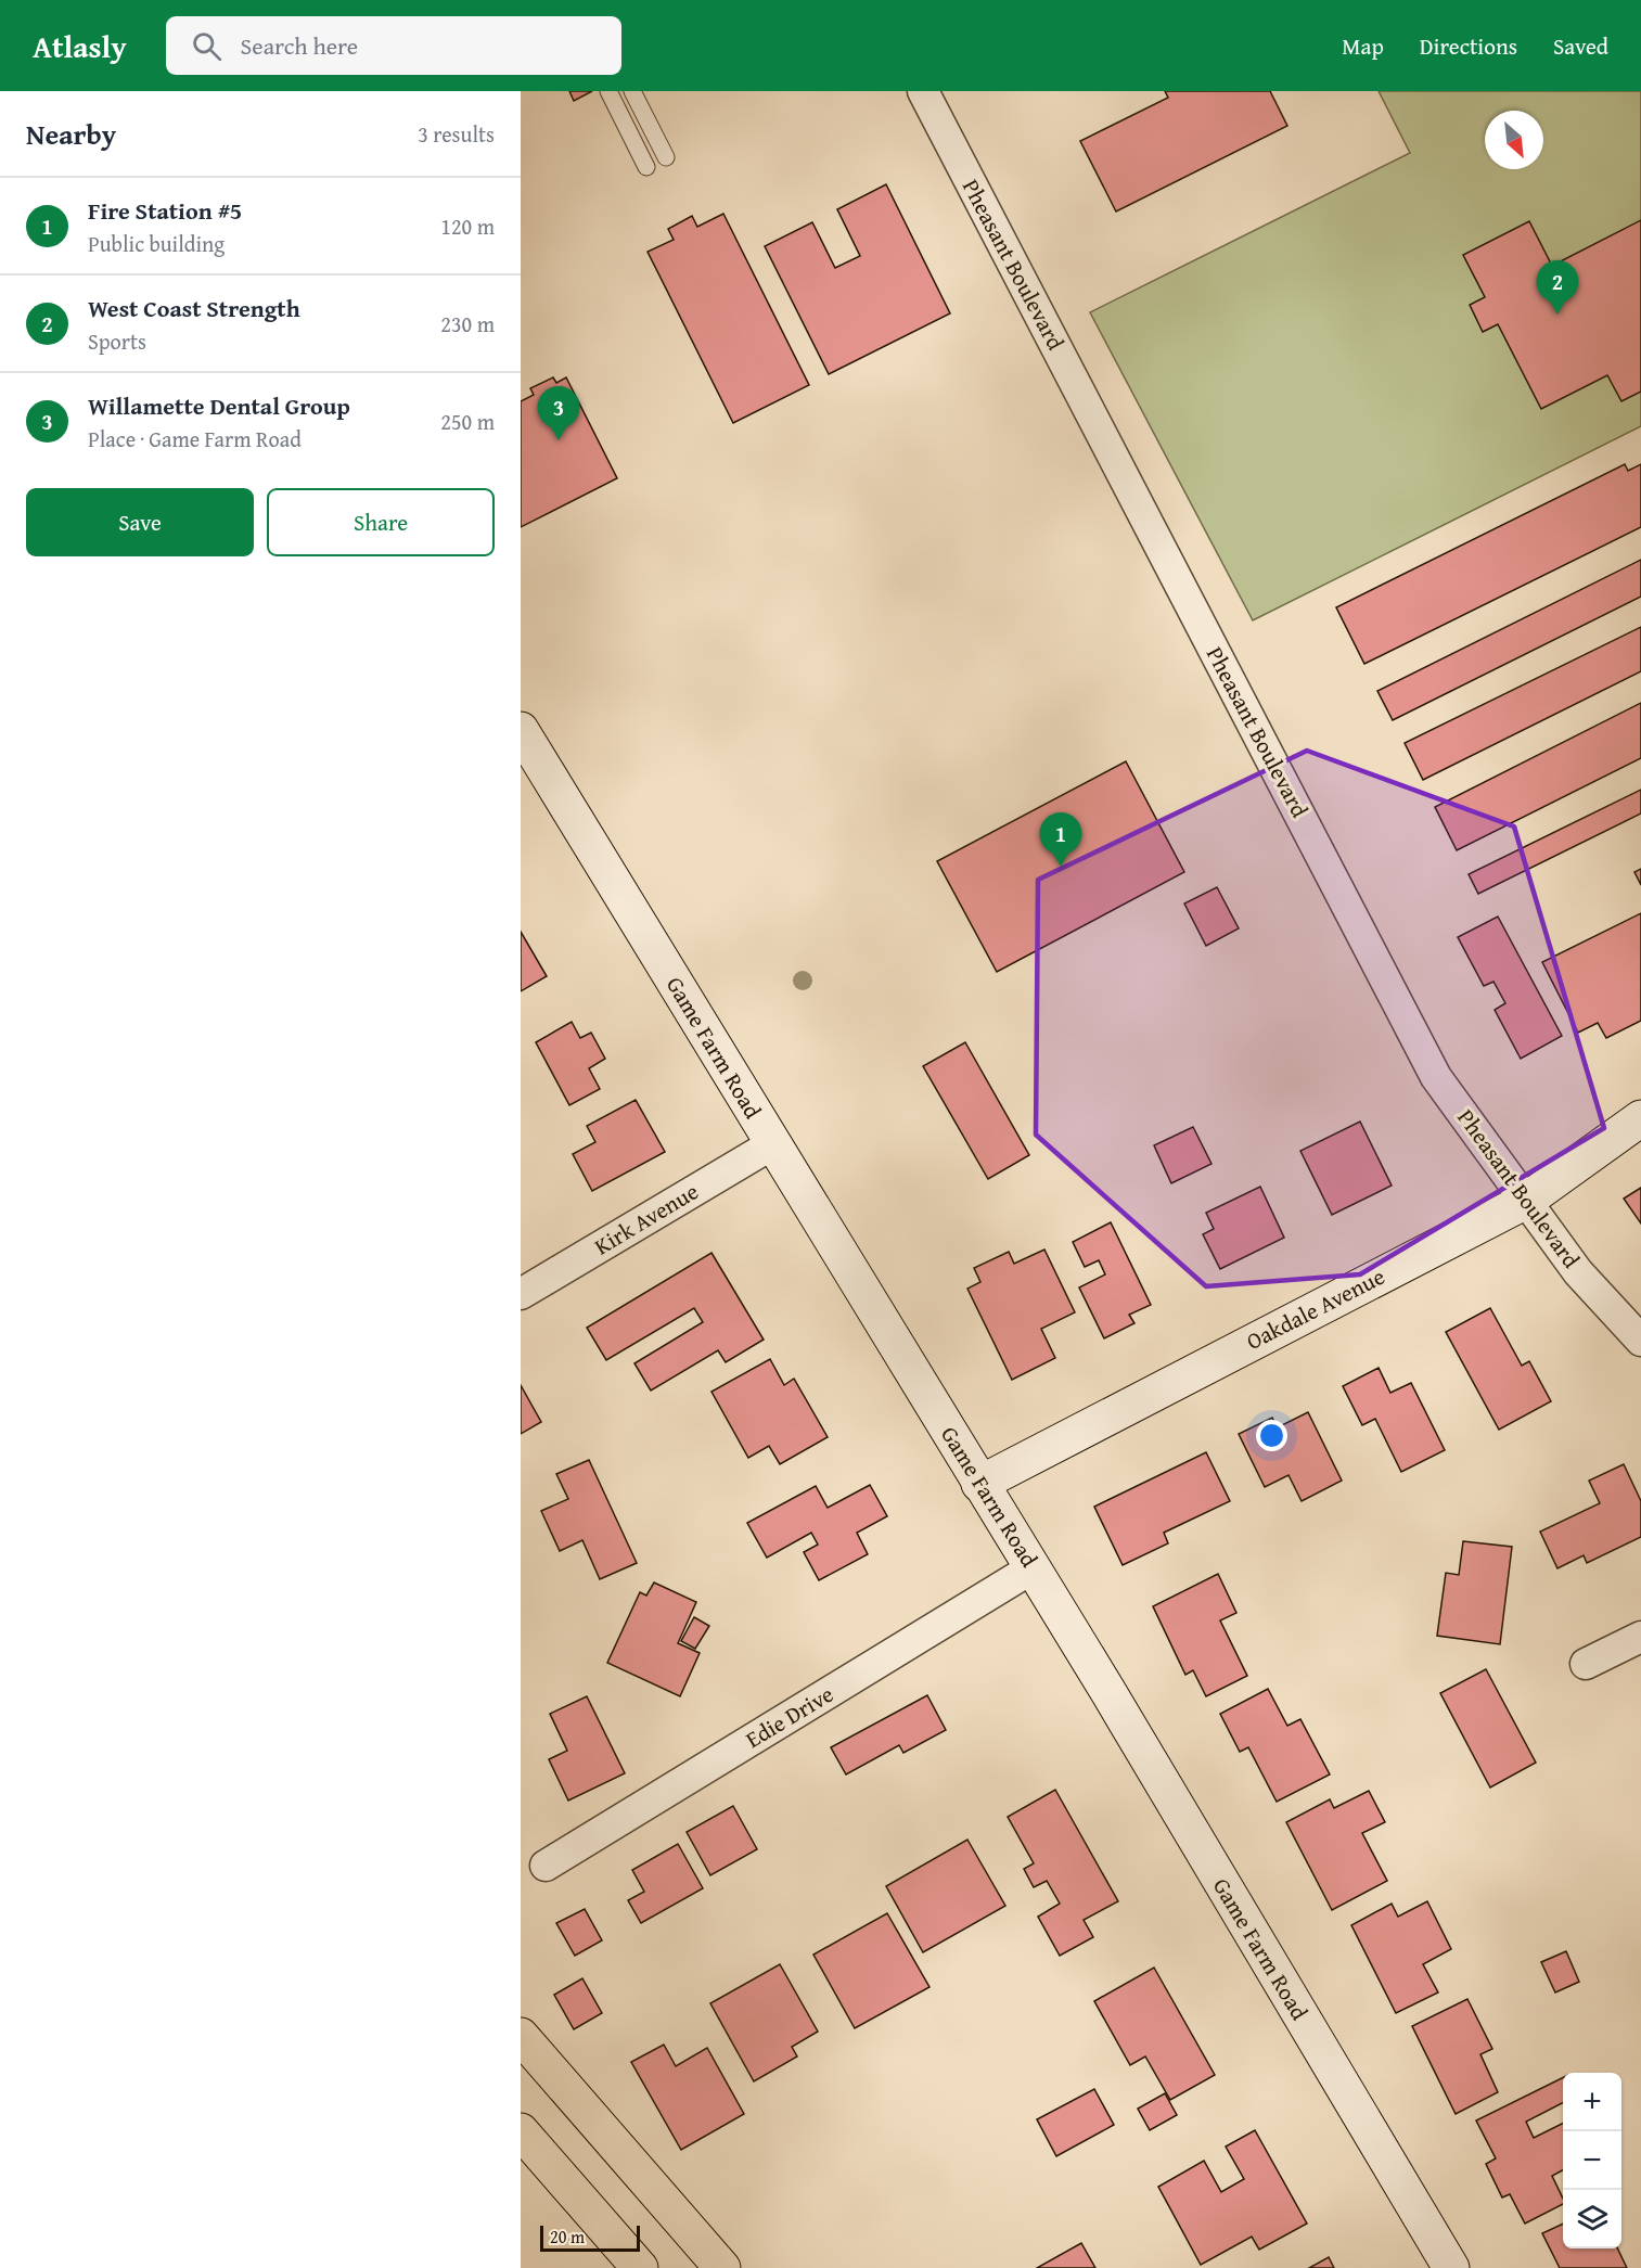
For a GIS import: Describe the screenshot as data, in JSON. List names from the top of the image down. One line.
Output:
{"streets":{"street":["Pheasant Boulevard","Game Farm Road","Kirk Avenue","Oakdale Avenue","Edie Drive"]},"crossings":[["Pheasant Boulevard","Oakdale Avenue"],["Game Farm Road","Kirk Avenue"],["Game Farm Road","Oakdale Avenue"],["Game Farm Road","Edie Drive"]],"scale_bar":"20 m","north":"bottom right","page":{"header":"Atlasly","search":"Search here","nav":["Map","Directions","Saved"],"heading":["Nearby","3 results"],"list":[{"mark":"1","name":"Fire Station #5","note":"Public building","value":"120 m"},{"mark":"2","name":"West Coast Strength","note":"Sports","value":"230 m"},{"mark":"3","name":"Willamette Dental Group","note":"Place · Game Farm Road","value":"250 m"}],"pins":["2","3","1"],"buttons":["Save","Share"],"map_buttons":["+","−"],"scale":"20 m"}}
